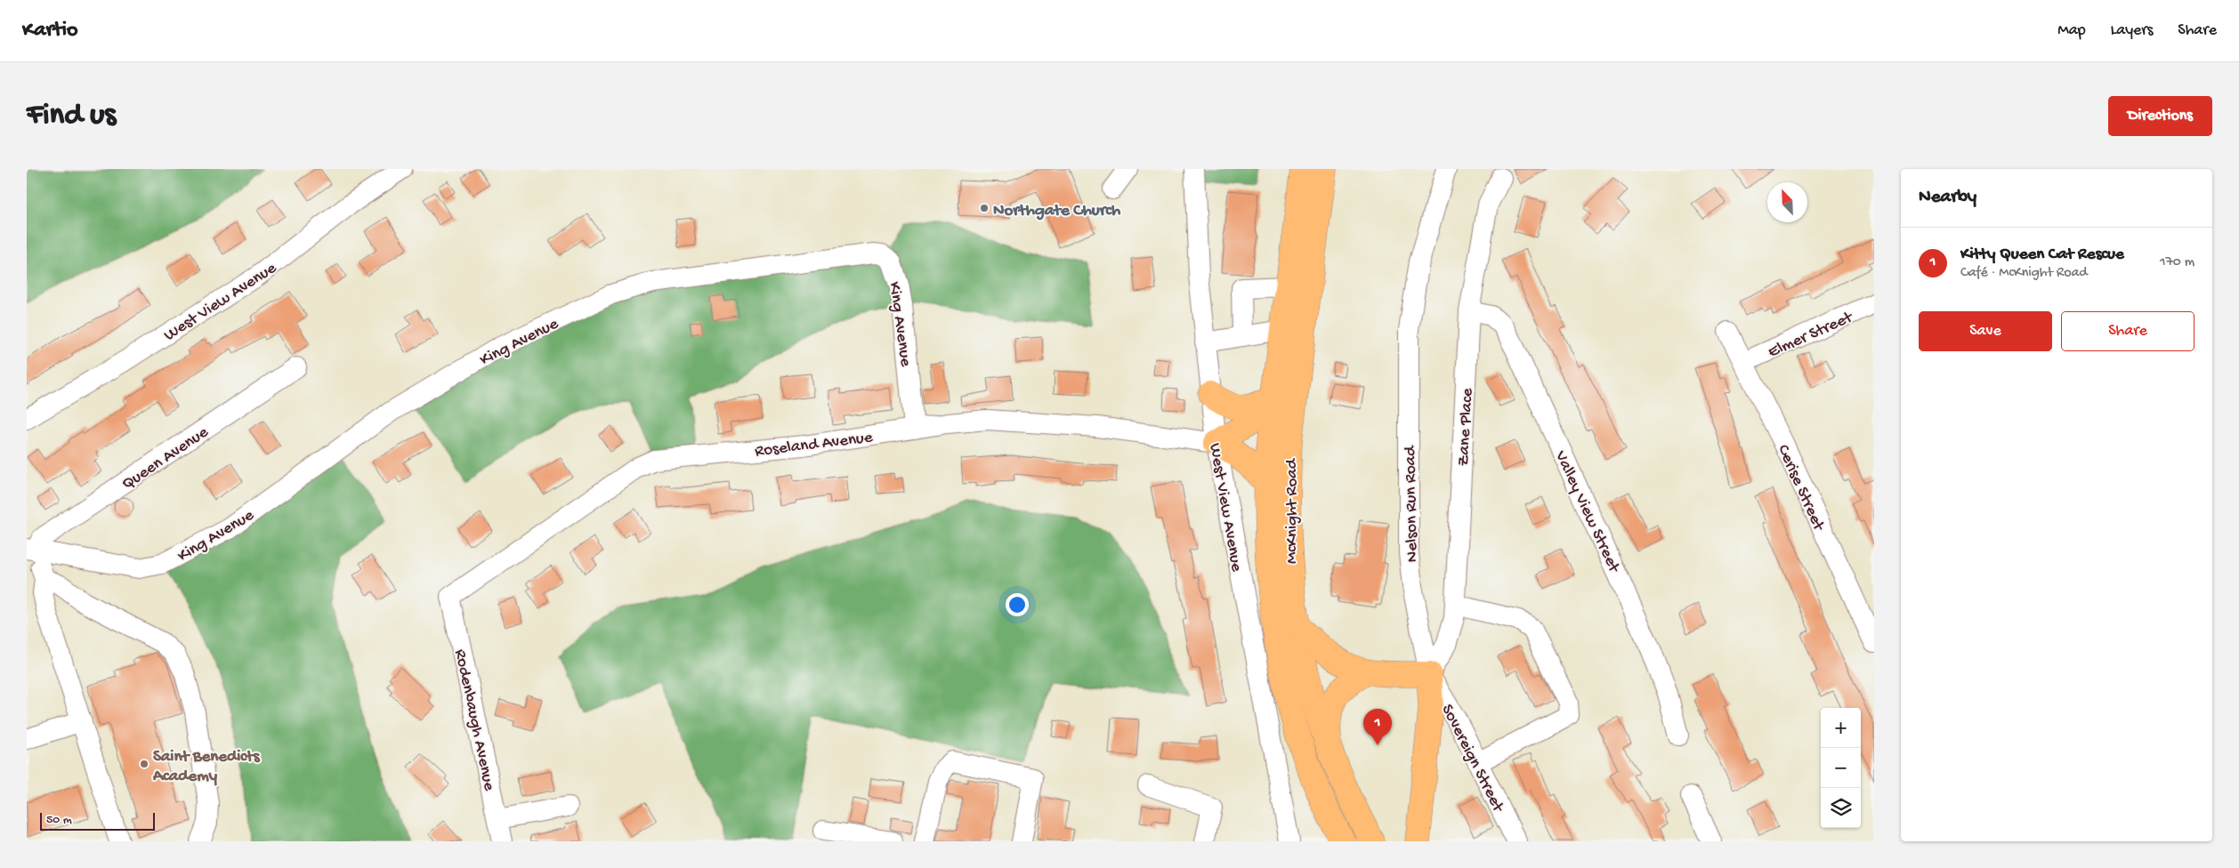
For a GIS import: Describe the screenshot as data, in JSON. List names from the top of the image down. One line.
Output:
{"streets":{"main road":["Nelson Run Road","McKnight Road"],"street":["West View Avenue","King Avenue","Elmer Street","Zane Place","Roseland Avenue","Queen Avenue","Cerise Street","Valley View Street","Rodenbaugh Avenue","Sovereign Street"]},"crossings":[["West View Avenue","Roseland Avenue"],["King Avenue","Roseland Avenue"],["King Avenue","Queen Avenue"],["Elmer Street","Cerise Street"],["Zane Place","Nelson Run Road"],["Zane Place","Valley View Street"],["Zane Place","Sovereign Street"],["Roseland Avenue","Rodenbaugh Avenue"],["Nelson Run Road","Sovereign Street"]],"places":["Northgate Church","Saint Benedicts Academy"],"scale_bar":"50 m","north":"top left","page":{"header":"Kartio","nav":["Map","Layers","Share"],"buttons":["Directions",["Save","Share"]],"title":"Find us","heading":"Nearby","list":[{"mark":"1","name":"Kitty Queen Cat Rescue","note":"Café · McKnight Road","value":"170 m"}],"map_buttons":["+","−"],"pins":"1","scale":"50 m"}}
